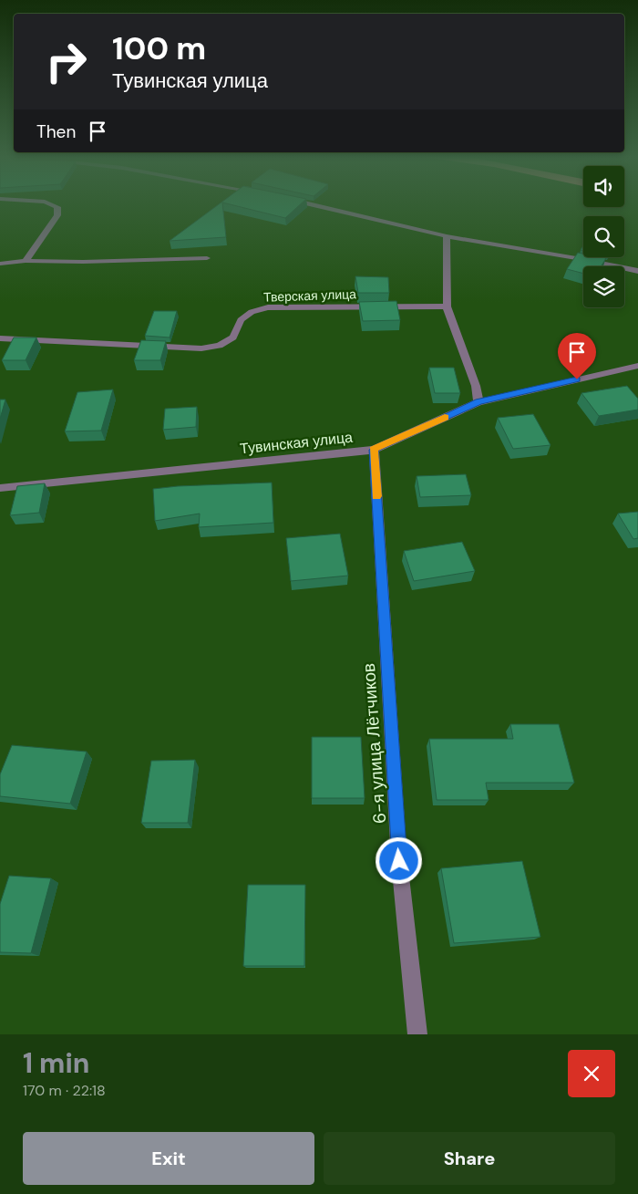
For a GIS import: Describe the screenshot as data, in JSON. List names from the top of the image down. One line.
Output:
{"streets":{"street":["Тверская улица","Тувинская улица","6-я улица Лётчиков"]},"crossings":[["Тувинская улица","6-я улица Лётчиков"]],"page":{"turn":["100 m","Тувинская улица"],"then":"Then","heading":["1 min","170 m · 22:18"],"buttons":["Exit","Share"]}}
